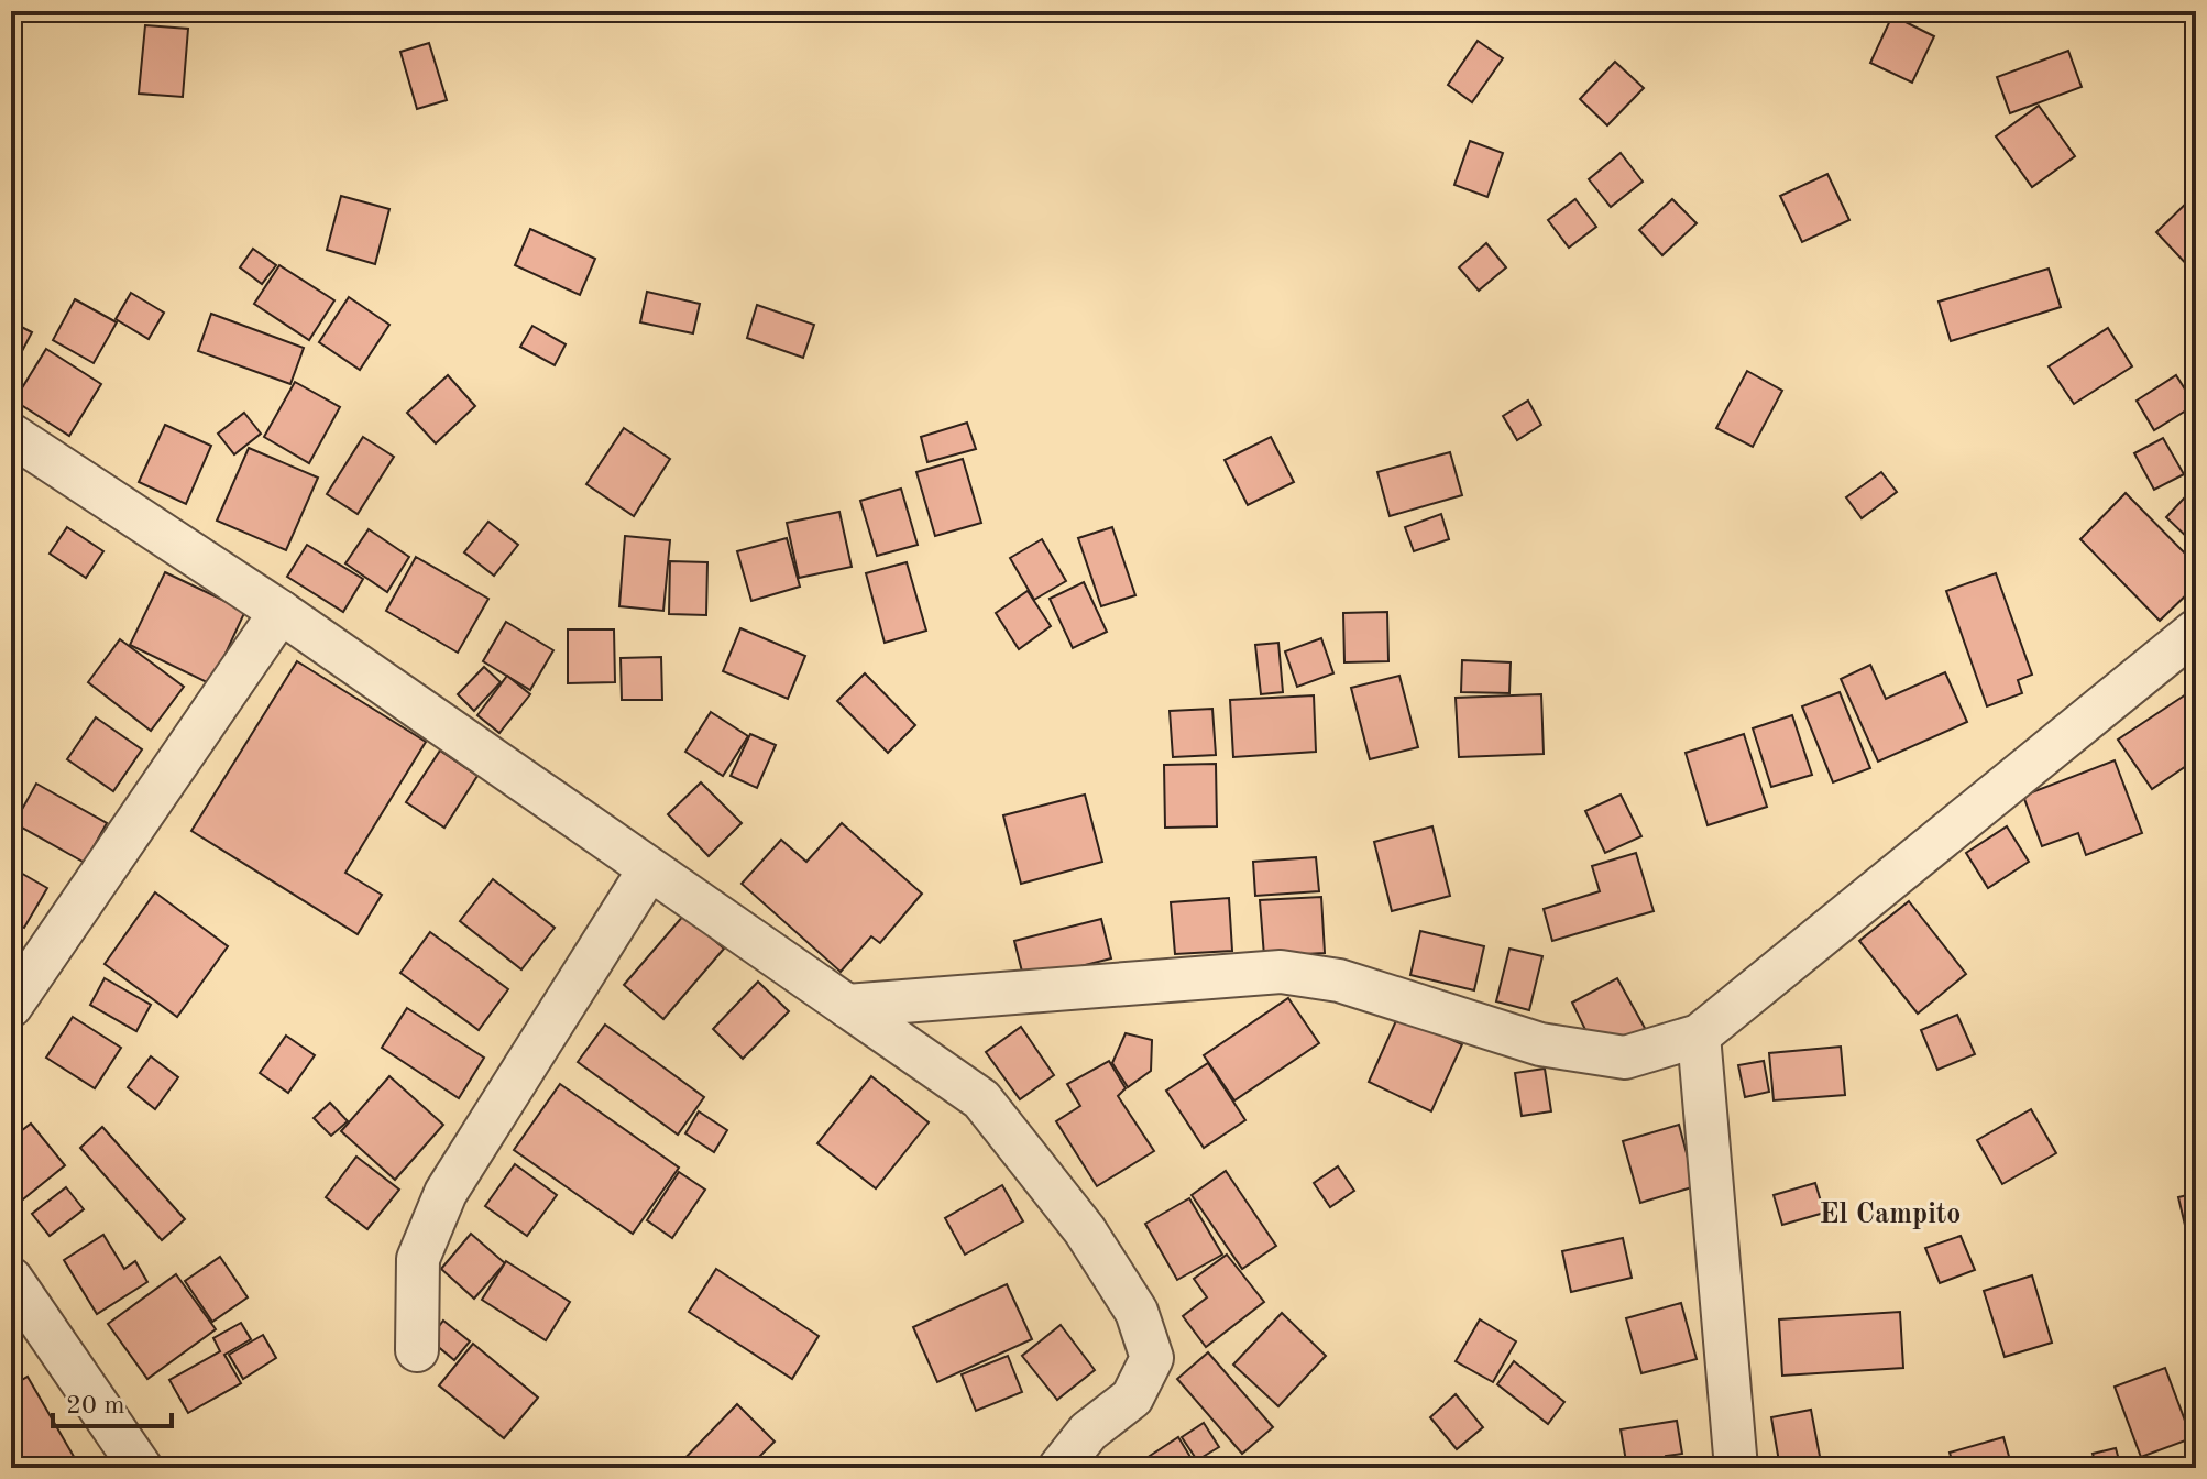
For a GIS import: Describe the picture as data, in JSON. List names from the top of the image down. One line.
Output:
{"districts":["El Campito"],"scale_bar":"20 m"}
